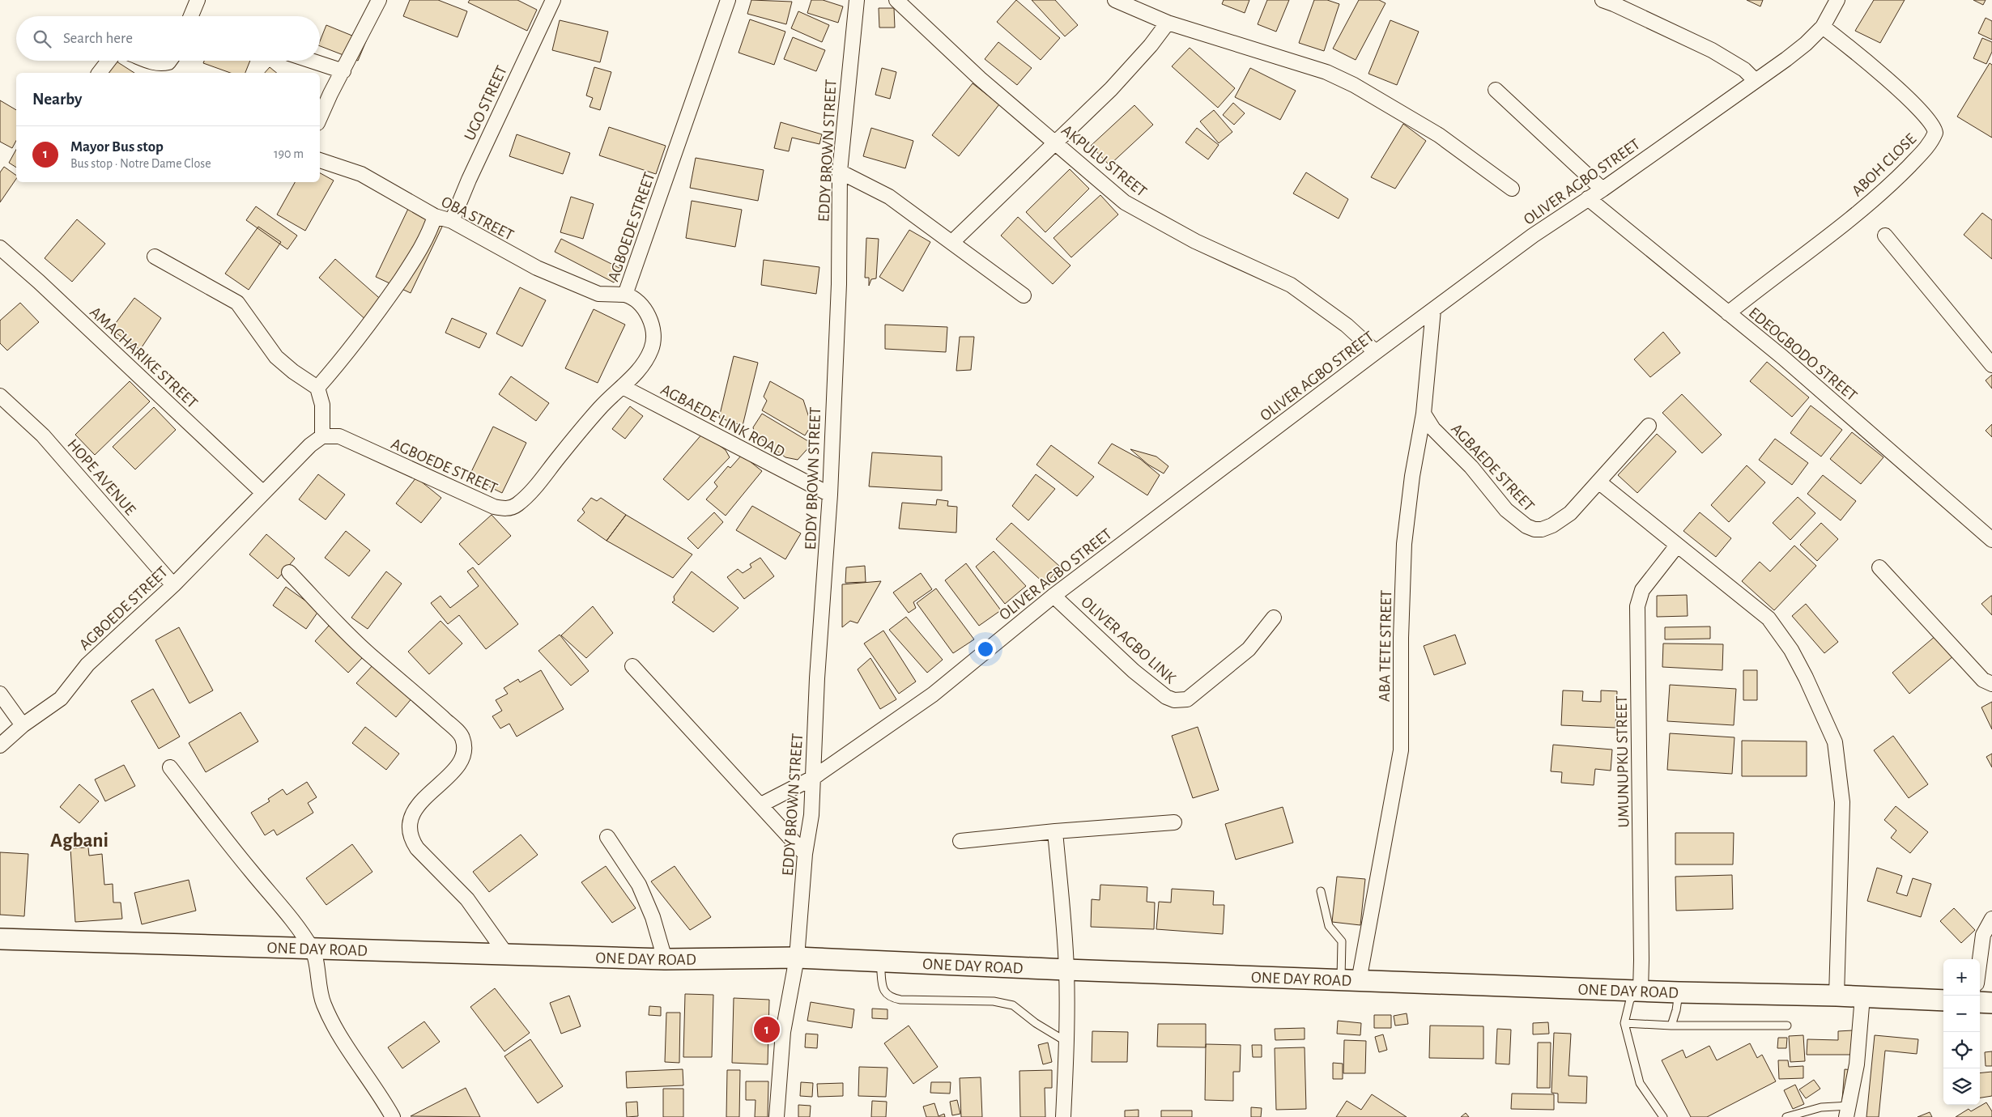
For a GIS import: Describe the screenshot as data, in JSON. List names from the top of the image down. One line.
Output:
{"streets":{"main road":["ONE DAY ROAD"],"street":["UGO STREET","EDDY BROWN STREET","AKPULU STREET","ABOH CLOSE","OLIVER AGBO STREET","OBA STREET","AGBOEDE STREET","EDEOGBODO STREET","AMACHARIKE STREET","AGBAEDE LINK ROAD","AGBAEDE STREET","HOPE AVENUE","OLIVER AGBO LINK","ABA TETE STREET","UMUNUPKU STREET"]},"crossings":[["UGO STREET","OBA STREET"],["EDDY BROWN STREET","OLIVER AGBO STREET"],["EDDY BROWN STREET","AGBAEDE LINK ROAD"],["EDDY BROWN STREET","ONE DAY ROAD"],["AKPULU STREET","OLIVER AGBO STREET"],["ABOH CLOSE","OLIVER AGBO STREET"],["ABOH CLOSE","EDEOGBODO STREET"],["OLIVER AGBO STREET","EDEOGBODO STREET"],["OLIVER AGBO STREET","OLIVER AGBO LINK"],["OLIVER AGBO STREET","ABA TETE STREET"],["OBA STREET","AGBOEDE STREET"],["AGBOEDE STREET","AMACHARIKE STREET"],["AGBOEDE STREET","AGBAEDE LINK ROAD"],["AGBOEDE STREET","HOPE AVENUE"],["AGBAEDE STREET","ABA TETE STREET"],["ABA TETE STREET","ONE DAY ROAD"],["UMUNUPKU STREET","ONE DAY ROAD"]],"districts":["Agbani"],"page":{"search":"Search here","heading":"Nearby","list":[{"mark":"1","name":"Mayor Bus stop","note":"Bus stop · Notre Dame Close","value":"190 m"}],"map_buttons":["+","−"],"pins":"1"}}
